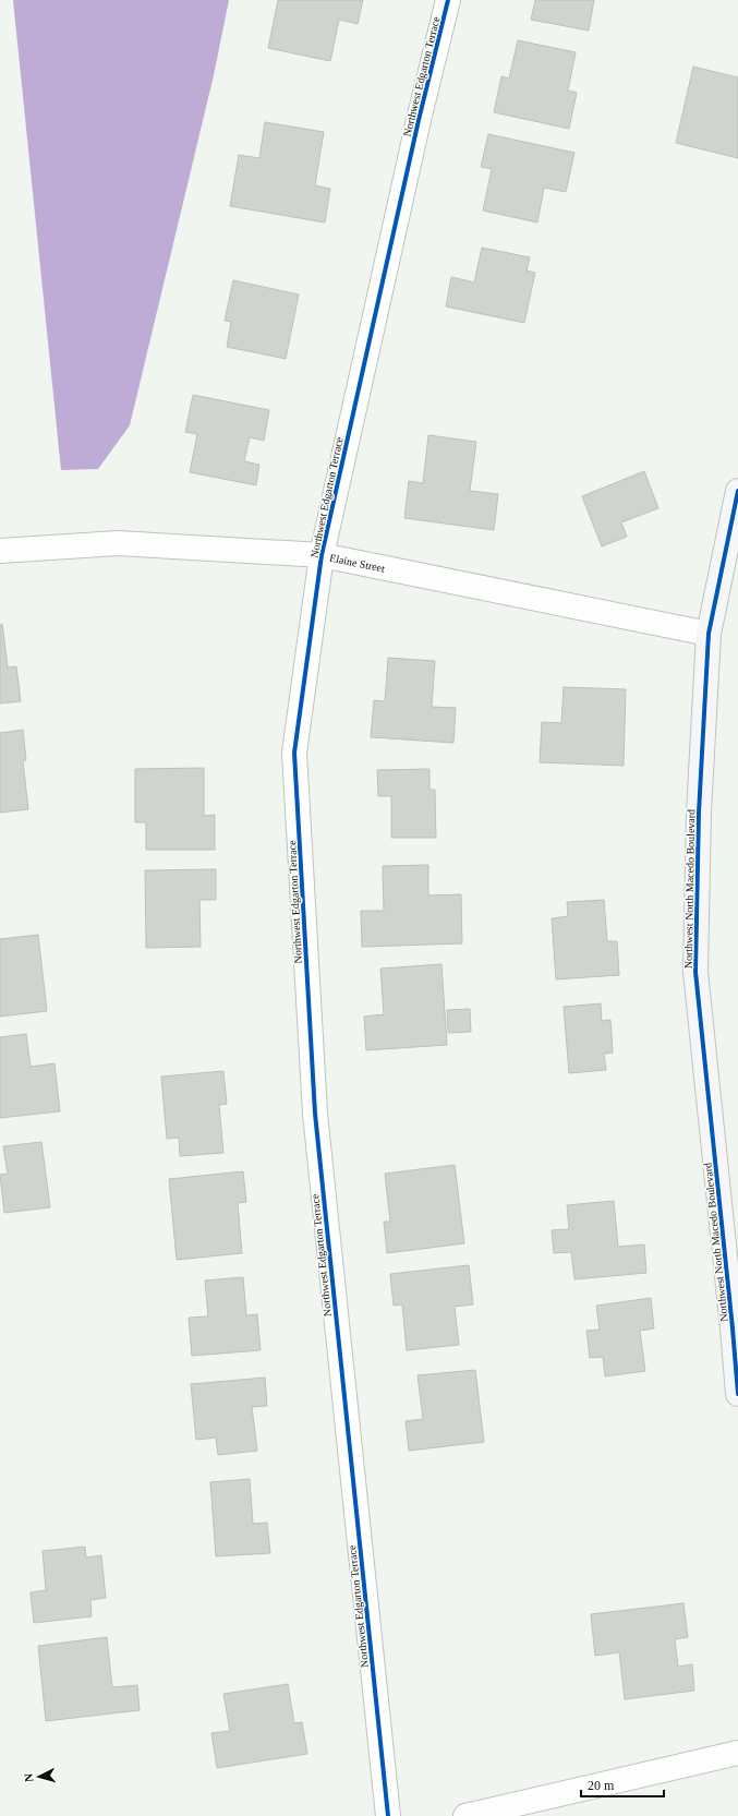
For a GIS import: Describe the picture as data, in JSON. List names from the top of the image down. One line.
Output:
{"streets":{"street":["Northwest Edgarton Terrace","Elaine Street","Northwest North Macedo Boulevard"]},"crossings":[["Northwest Edgarton Terrace","Elaine Street"],["Elaine Street","Northwest North Macedo Boulevard"]],"scale_bar":"20 m","north":"left"}
